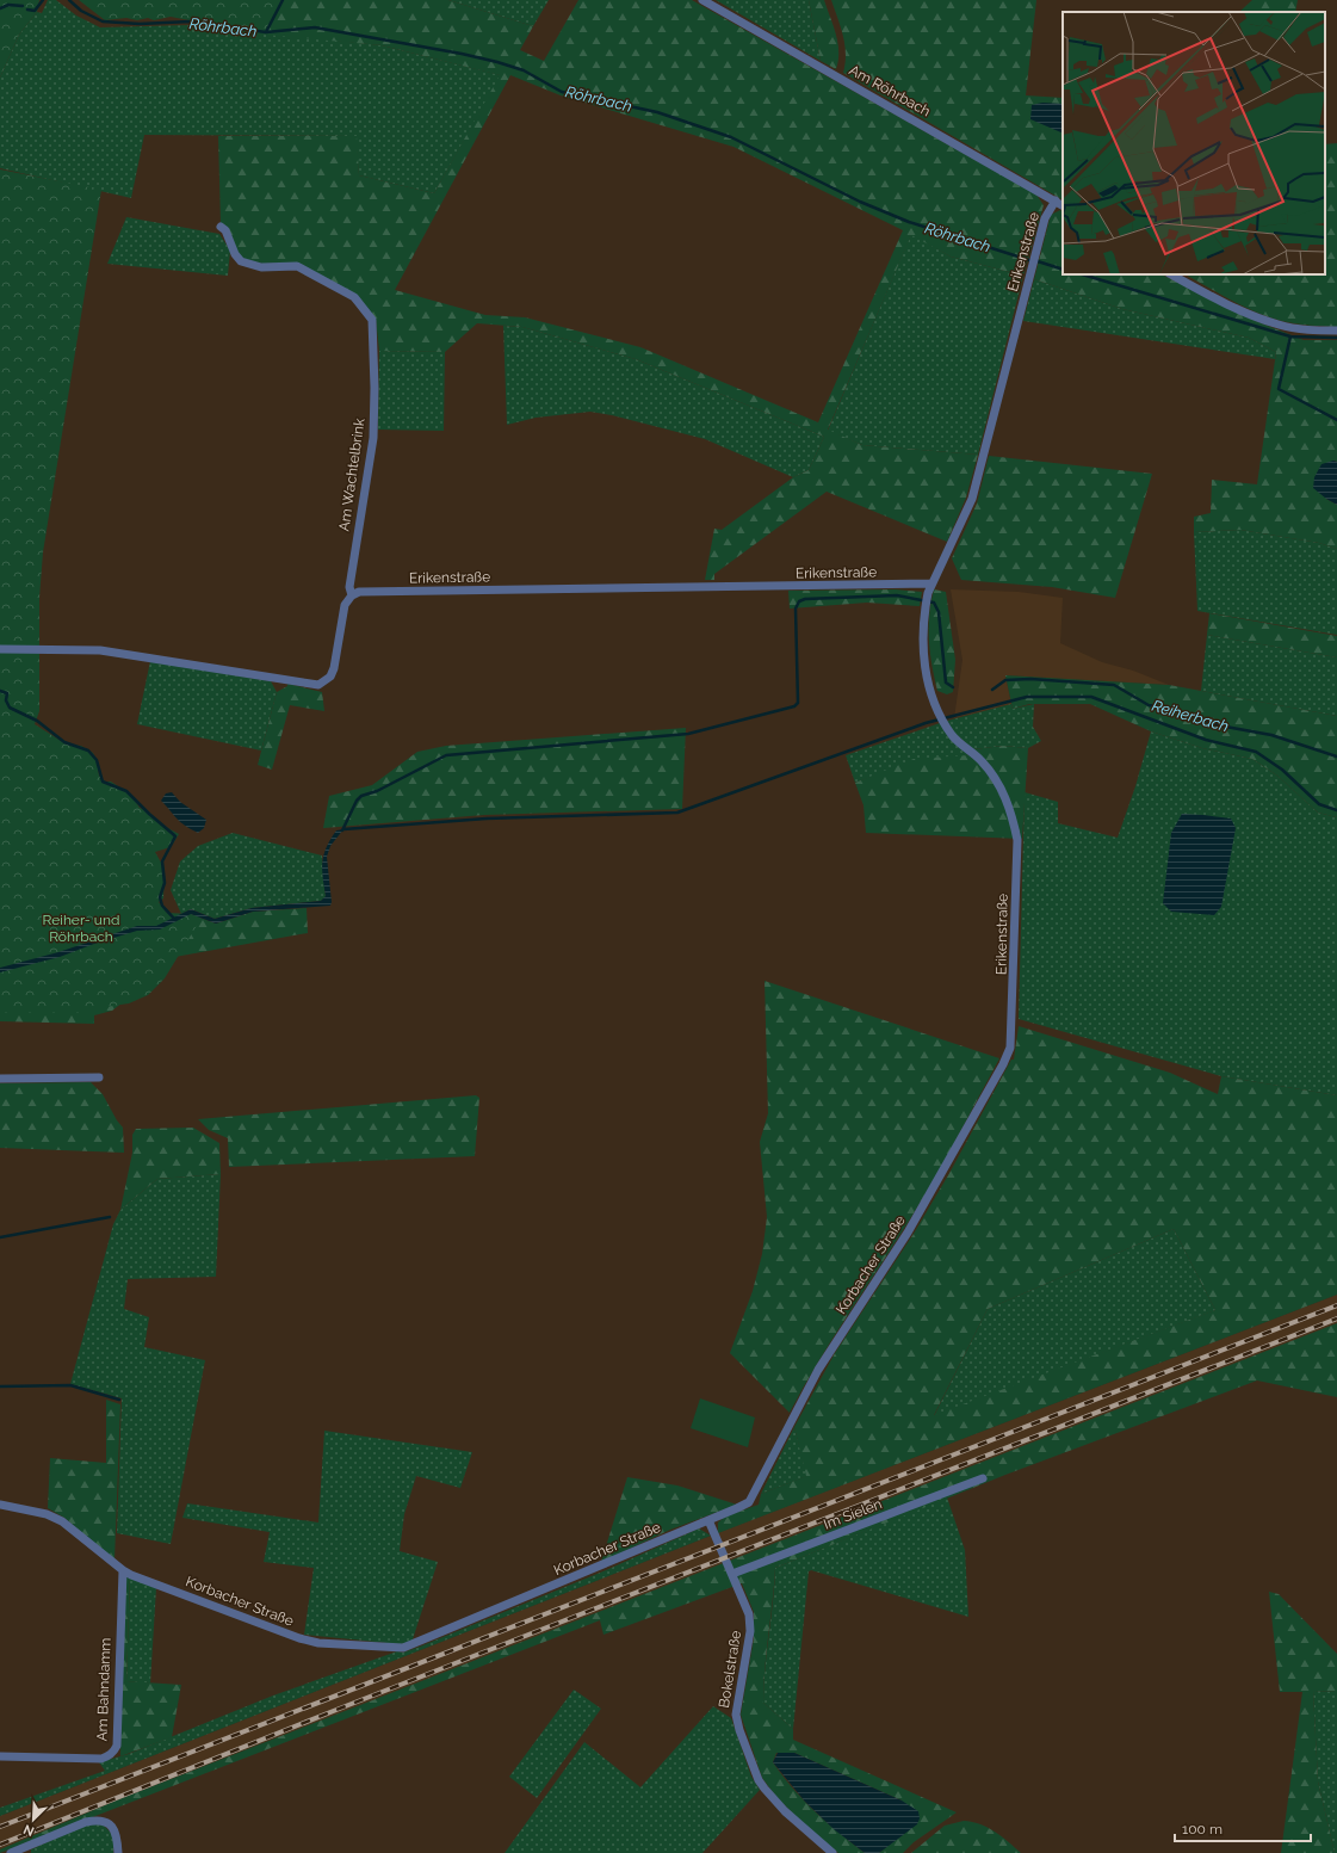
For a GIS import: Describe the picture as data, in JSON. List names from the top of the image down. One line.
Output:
{"streets":{"street":["Am Röhrbach","Erikenstraße","Am Wachtelbrink","Korbacher Straße","Im Sielen","Bokelstraße","Am Bahndamm"]},"crossings":[["Am Röhrbach","Erikenstraße"],["Erikenstraße","Am Wachtelbrink"],["Erikenstraße","Korbacher Straße"],["Korbacher Straße","Bokelstraße"],["Korbacher Straße","Am Bahndamm"],["Im Sielen","Bokelstraße"]],"water":["Röhrbach","Reiherbach"],"parks":["Reiher- und Röhrbach"],"scale_bar":"100 m","north":"bottom left"}
